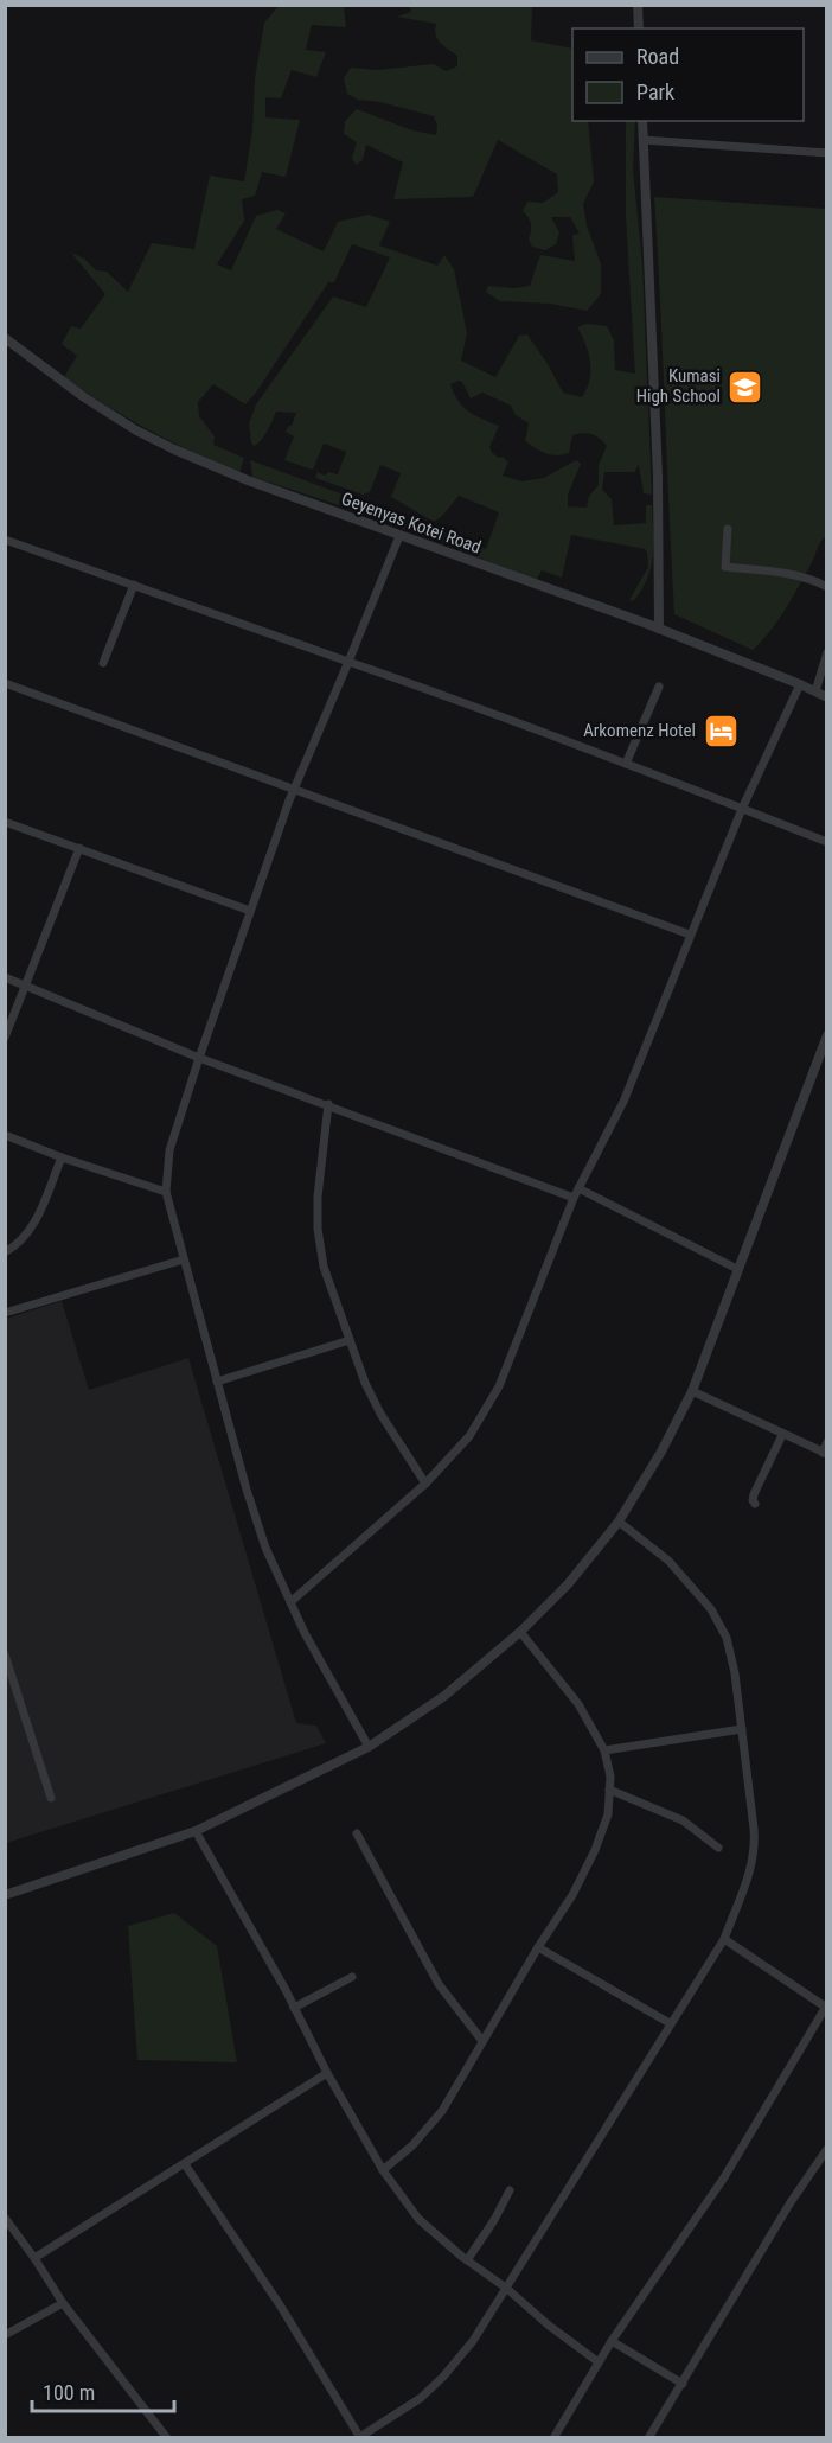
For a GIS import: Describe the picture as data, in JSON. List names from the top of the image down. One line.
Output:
{"streets":{"street":["Geyenyas Kotei Road"]},"places":{"school or university":["Kumasi High School"],"hotel":["Arkomenz Hotel"]},"legend":["Road","Park"],"scale_bar":"100 m"}
